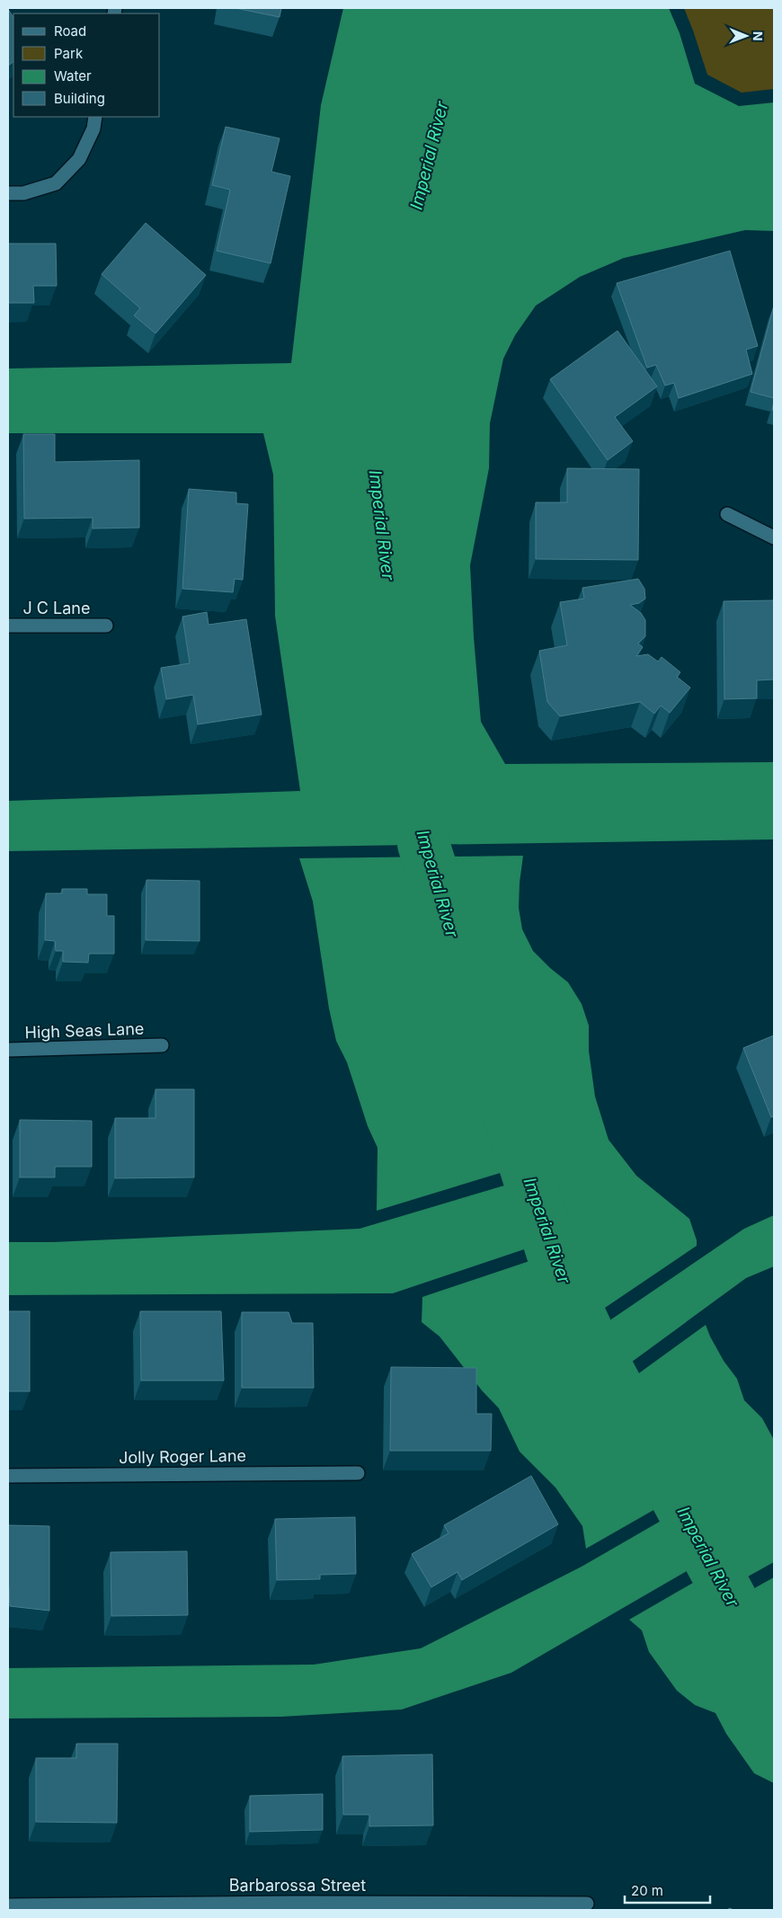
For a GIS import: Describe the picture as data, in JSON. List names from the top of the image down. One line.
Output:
{"streets":{"street":["J C Lane","High Seas Lane","Jolly Roger Lane","Barbarossa Street"]},"water":["Imperial River"],"legend":["Road","Park","Water","Building"],"scale_bar":"20 m","north":"right"}
